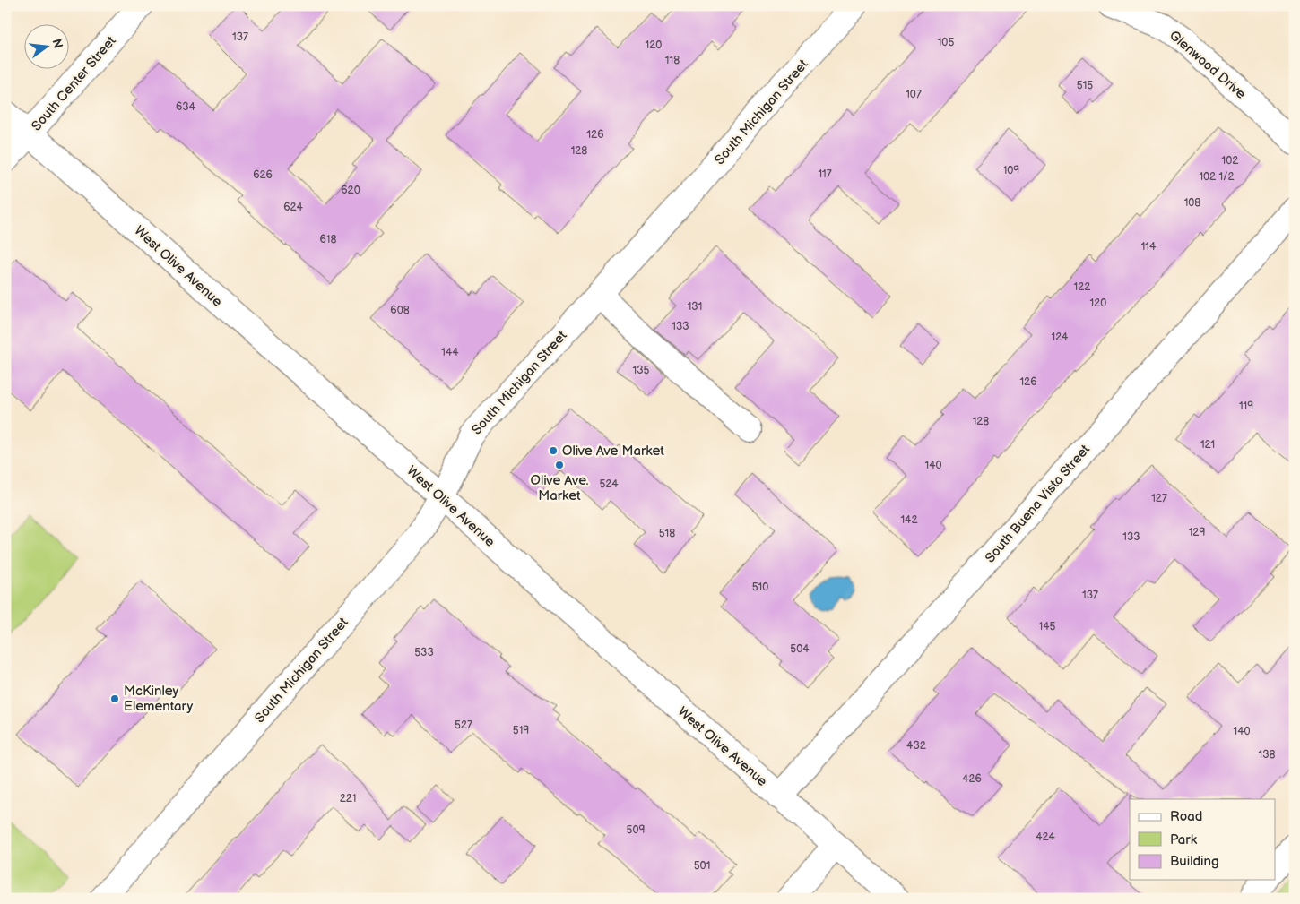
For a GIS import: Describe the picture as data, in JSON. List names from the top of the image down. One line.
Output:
{"streets":{"street":["Glenwood Drive","South Center Street","South Michigan Street","West Olive Avenue","South Buena Vista Street"]},"crossings":[["South Center Street","West Olive Avenue"],["South Michigan Street","West Olive Avenue"],["West Olive Avenue","South Buena Vista Street"]],"places":["Olive Ave Market","Olive Ave. Market","McKinley Elementary"],"house_numbers":["137","105","120","118","515","107","634","126","128","102","109","117","626","102 1/2","620","108","624","618","114","122","120","131","608","133","124","144","135","126","119","128","121","140","524","127","142","129","518","133","510","137","145","504","533","527","519","140","432","138","426","221","509","424","501"],"legend":["Road","Park","Building"],"north":"right"}
